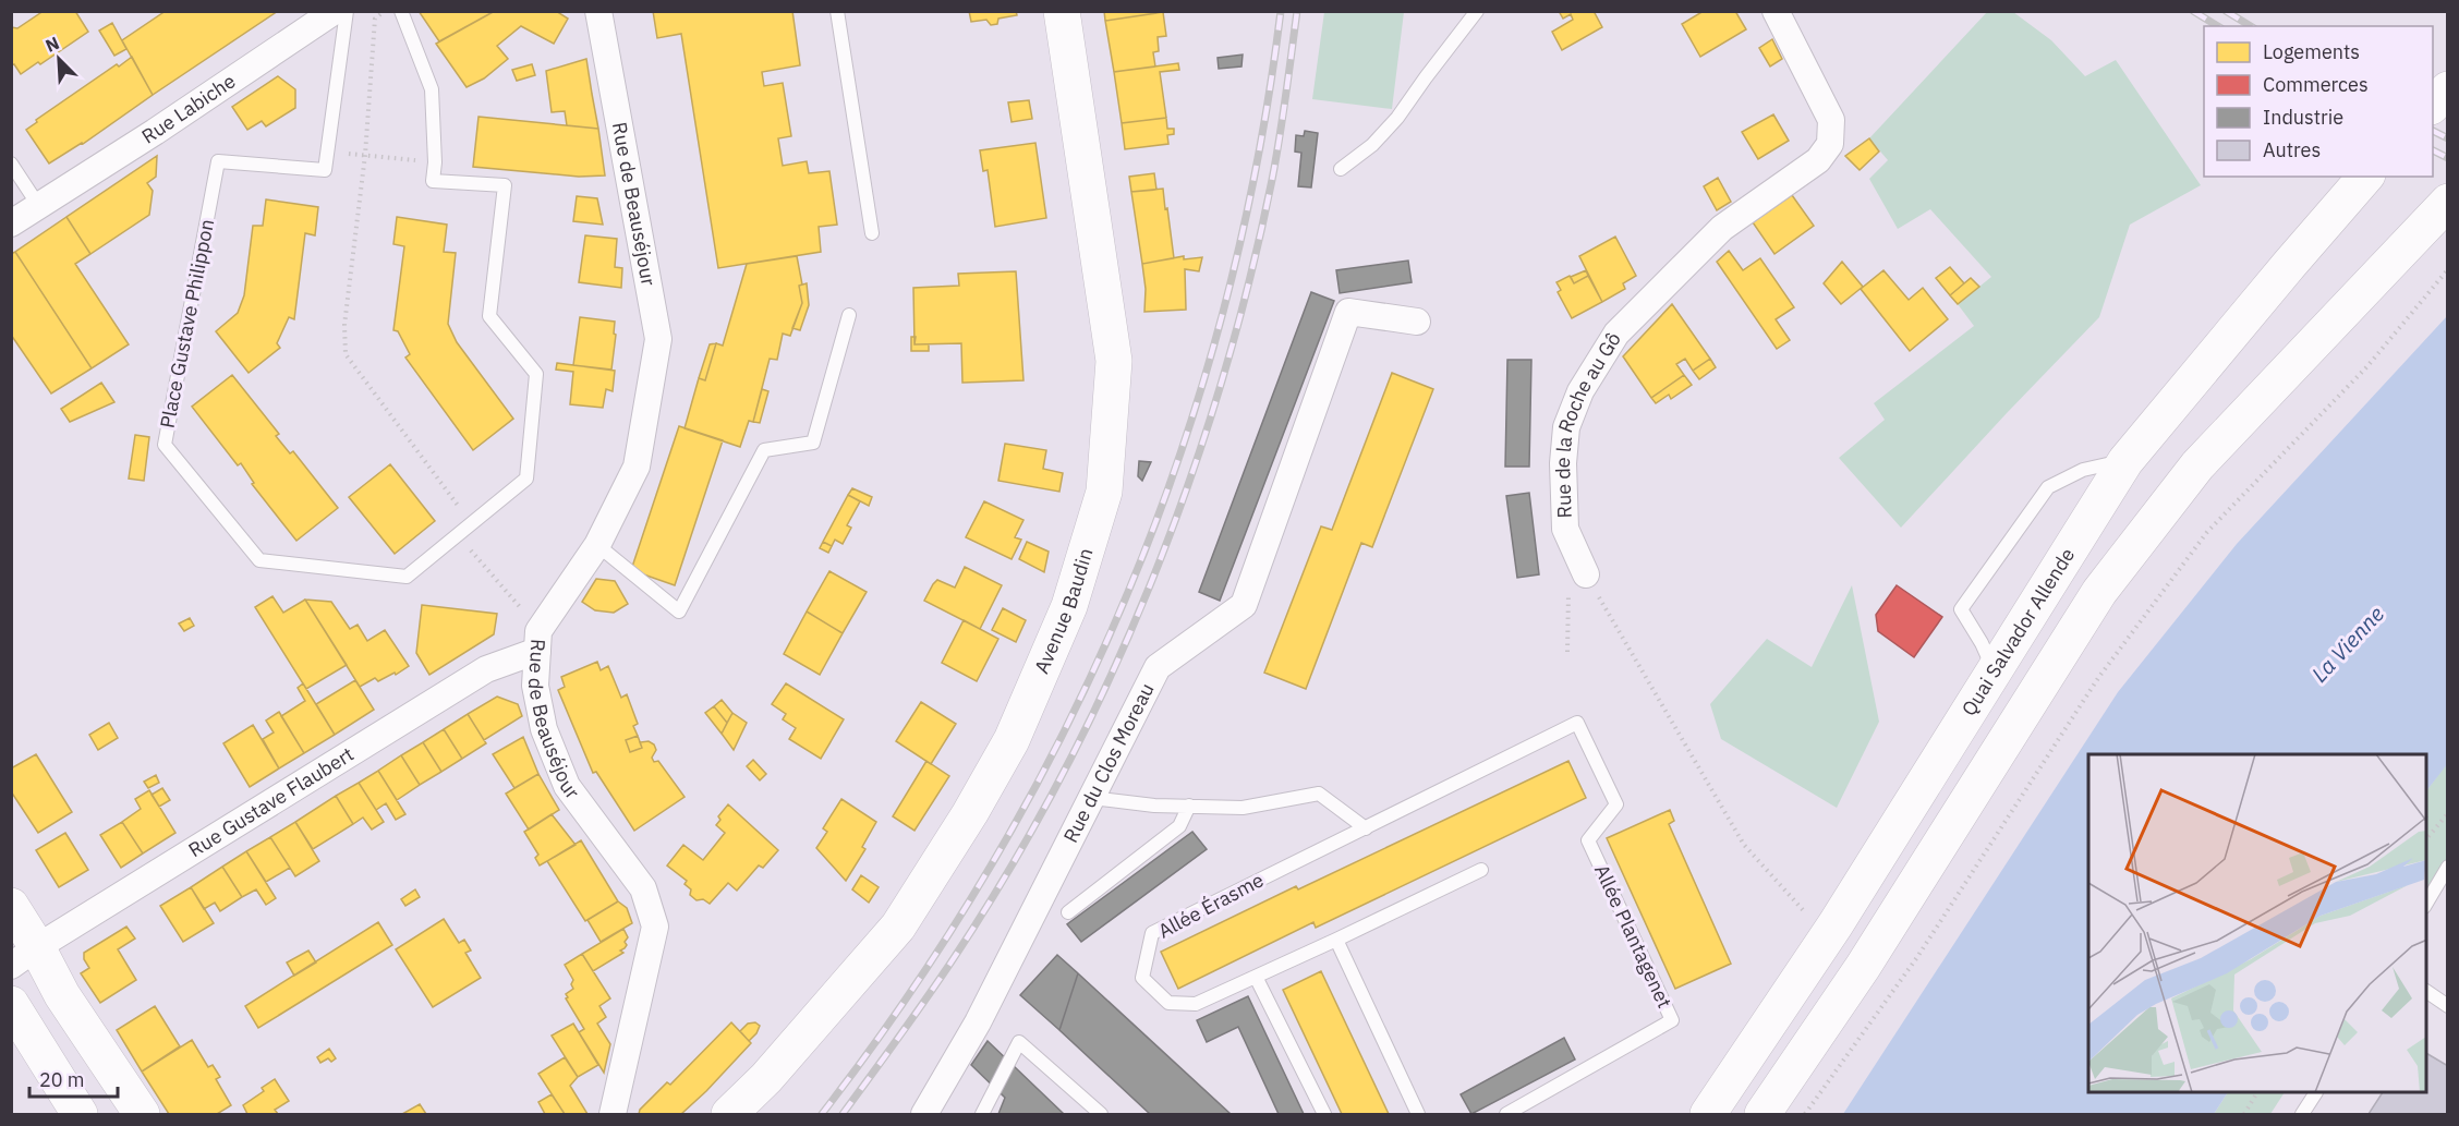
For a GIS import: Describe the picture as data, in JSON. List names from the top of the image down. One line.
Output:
{"streets":{"main road":["Avenue Baudin","Quai Salvador Allende"],"street":["Rue Labiche","Rue de Beauséjour","Rue de la Roche au Gô","Rue du Clos Moreau","Rue Gustave Flaubert"],"lane":["Place Gustave Philippon","Allée Érasme","Allée Plantagenet"]},"crossings":[["Rue de Beauséjour","Rue Gustave Flaubert"],["Allée Érasme","Allée Plantagenet"]],"water":["La Vienne"],"legend":["Logements","Commerces","Industrie","Autres"],"scale_bar":"20 m","north":"top left"}
